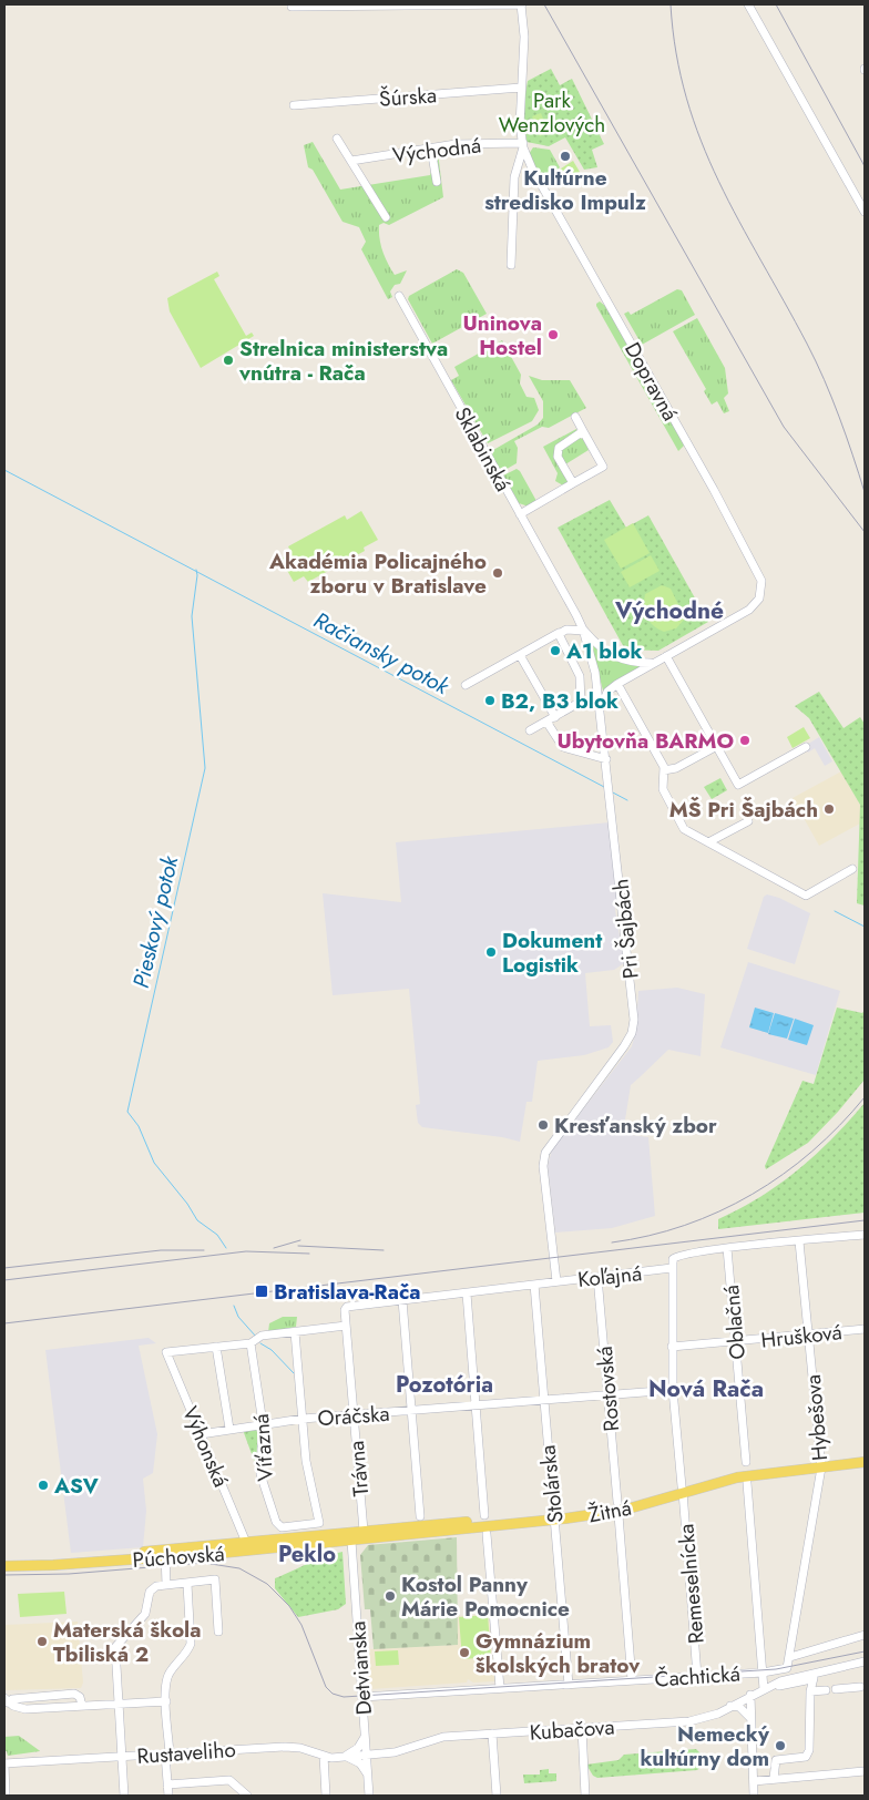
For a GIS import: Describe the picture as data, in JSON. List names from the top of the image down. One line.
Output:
{"streets":{"main road":["Žitná","Púchovská"],"street":["Šúrska","Východná","Dopravná","Sklabinská","Pri Šajbách","Koľajná","Oblačná","Hrušková","Rostovská","Oráčska","Hybešova","Výhonská","Víťazná","Trávna","Stolárska","Remeselnícka","Detvianska","Čachtická","Kubačova","Rustaveliho"]},"crossings":[["Východná","Dopravná"],["Sklabinská","Pri Šajbách"],["Pri Šajbách","Koľajná"],["Koľajná","Oblačná"],["Koľajná","Rostovská"],["Koľajná","Hybešova"],["Koľajná","Trávna"],["Koľajná","Stolárska"],["Koľajná","Remeselnícka"],["Oblačná","Hrušková"],["Hrušková","Hybešova"],["Hrušková","Remeselnícka"],["Rostovská","Oráčska"],["Oráčska","Výhonská"],["Oráčska","Víťazná"],["Oráčska","Trávna"],["Oráčska","Stolárska"],["Oráčska","Remeselnícka"],["Hybešova","Žitná"],["Hybešova","Čachtická"],["Výhonská","Púchovská"],["Trávna","Žitná"],["Trávna","Púchovská"],["Stolárska","Žitná"],["Stolárska","Čachtická"],["Žitná","Púchovská"],["Žitná","Remeselnícka"],["Žitná","Detvianska"],["Púchovská","Detvianska"],["Remeselnícka","Čachtická"],["Detvianska","Čachtická"],["Detvianska","Kubačova"],["Detvianska","Rustaveliho"],["Kubačova","Rustaveliho"]],"districts":["Východné","Pozotória","Nová Rača","Peklo"],"water":["Račiansky potok","Pieskový potok"],"parks":["Park Wenzlových"],"places":{"other":["Kultúrne stredisko Impulz","Uninova Hostel","Strelnica ministerstva vnútra - Rača","Akadémia Policajného zboru v Bratislave","A1 blok","B2, B3 blok","Ubytovňa BARMO","MŠ Pri Šajbách","Dokument Logistik","Kresťanský zbor","ASV","Kostol Panny Márie Pomocnice","Materská škola Tbiliská 2","Gymnázium školských bratov","Nemecký kultúrny dom"],"transit":["Bratislava-Rača"]}}
